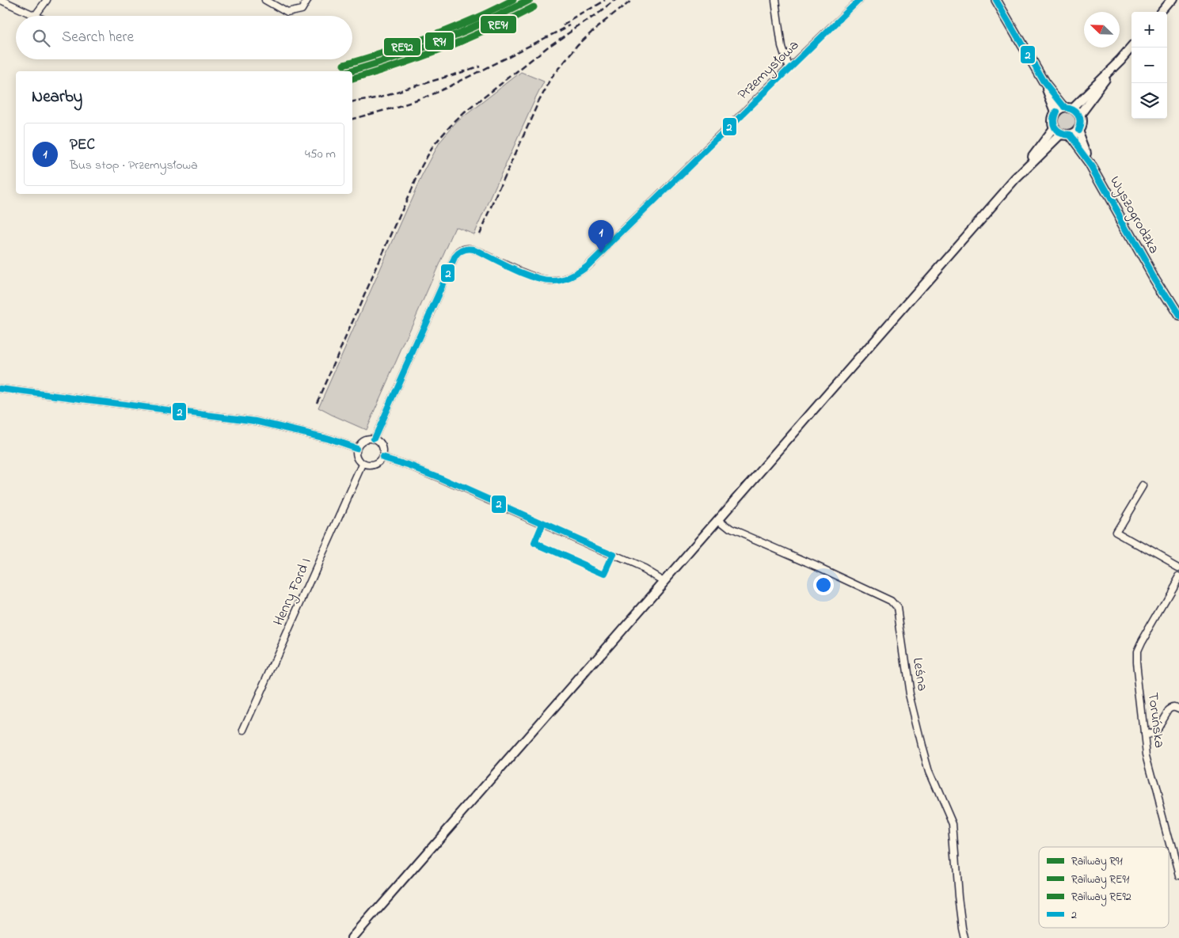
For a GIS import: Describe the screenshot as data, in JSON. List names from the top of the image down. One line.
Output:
{"streets":{"main road":["Wyszogrodzka"],"street":["Przemysłowa","Henry Ford I","Leśna","Toruńska"]},"crossings":[["Przemysłowa","Henry Ford I"]],"lines":["rail line R91","rail line RE92","transit line 2","rail line RE91"],"legend":["Railway R91","Railway RE91","Railway RE92","2"],"north":"top left","page":{"map_buttons":["+","−"],"search":"Search here","heading":"Nearby","list":[{"mark":"1","name":"PEC","note":"Bus stop · Przemysłowa","value":"450 m"}],"pins":"1"}}
